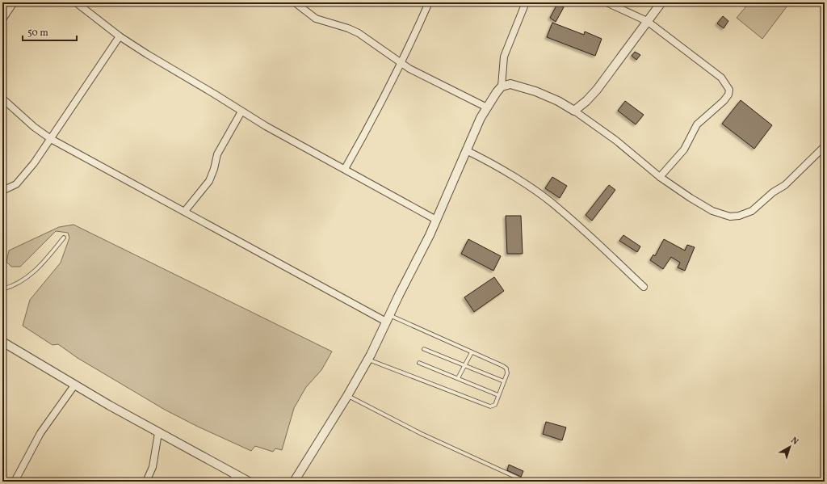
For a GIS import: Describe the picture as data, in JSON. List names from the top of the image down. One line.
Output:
{"scale_bar":"50 m","north":"top right"}
